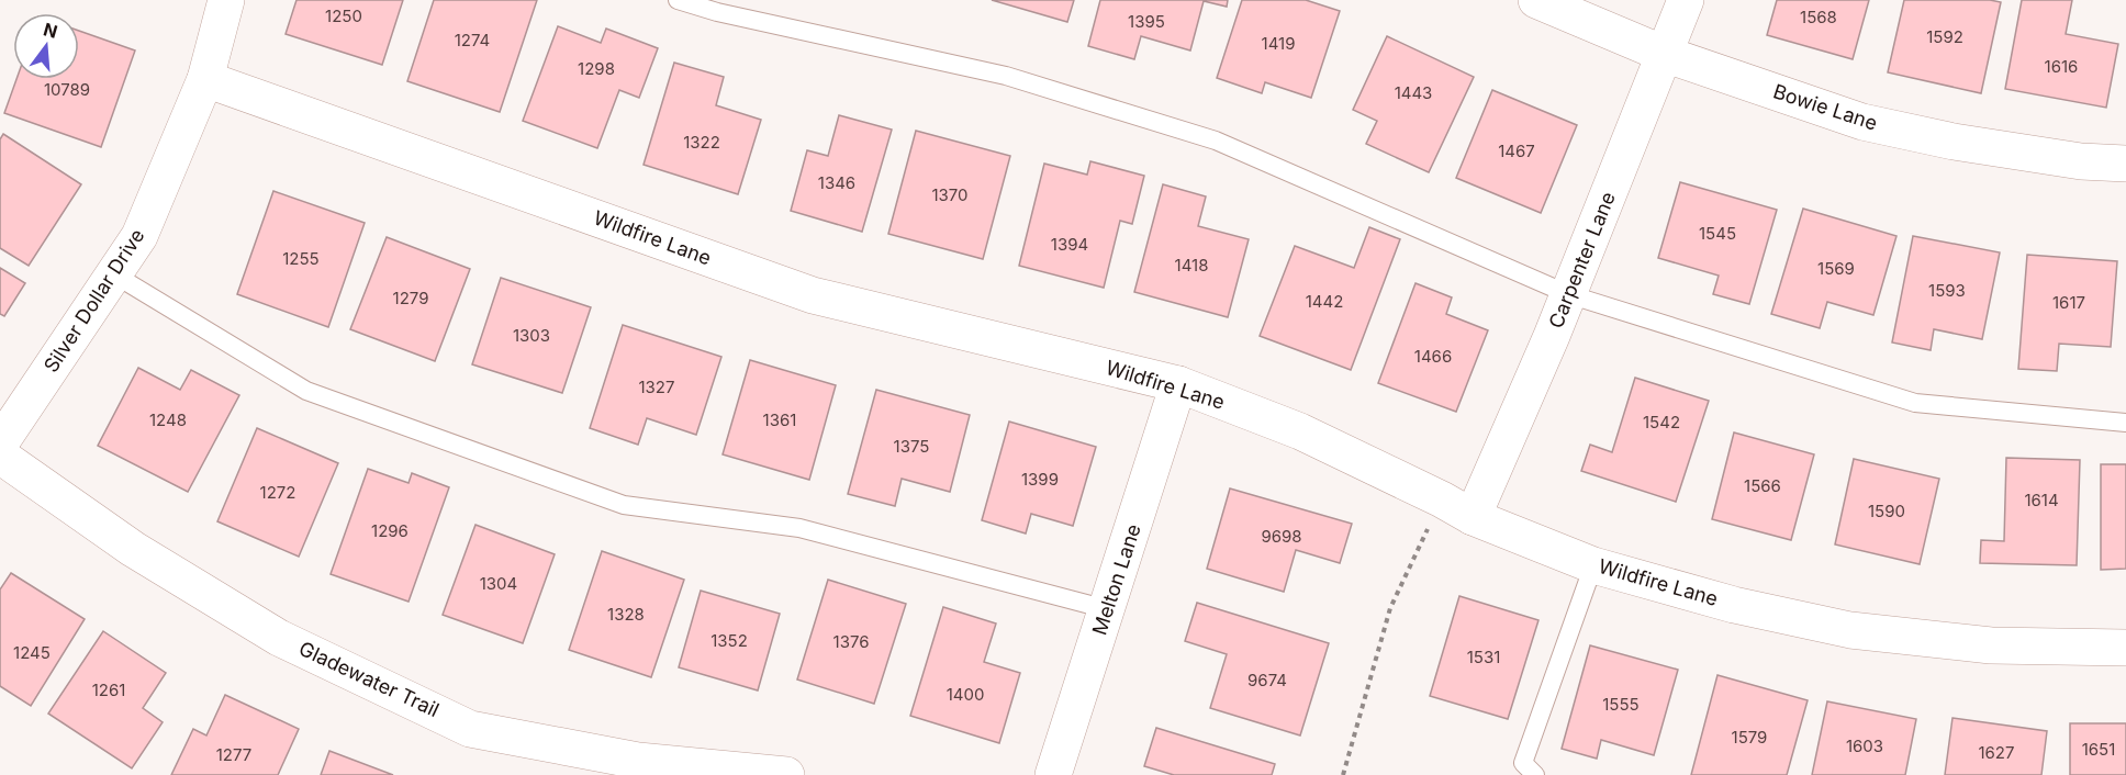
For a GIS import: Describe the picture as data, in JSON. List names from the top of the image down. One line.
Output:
{"streets":{"street":["Bowie Lane","Wildfire Lane","Carpenter Lane","Silver Dollar Drive","Melton Lane","Gladewater Trail"]},"crossings":[["Bowie Lane","Carpenter Lane"],["Wildfire Lane","Carpenter Lane"],["Wildfire Lane","Silver Dollar Drive"],["Wildfire Lane","Melton Lane"]],"house_numbers":["1250","1568","1395","1592","1274","1419","1616","1298","10789","1443","1322","1467","1346","1370","1545","1394","1255","1418","1569","1593","1279","1442","1617","1303","1466","1327","1248","1361","1542","1375","1399","1566","1272","1614","1590","1296","9698","1304","1328","1352","1376","1245","1531","9674","1261","1400","1555","1579","1603","1651","1627","1277"],"north":"top"}
